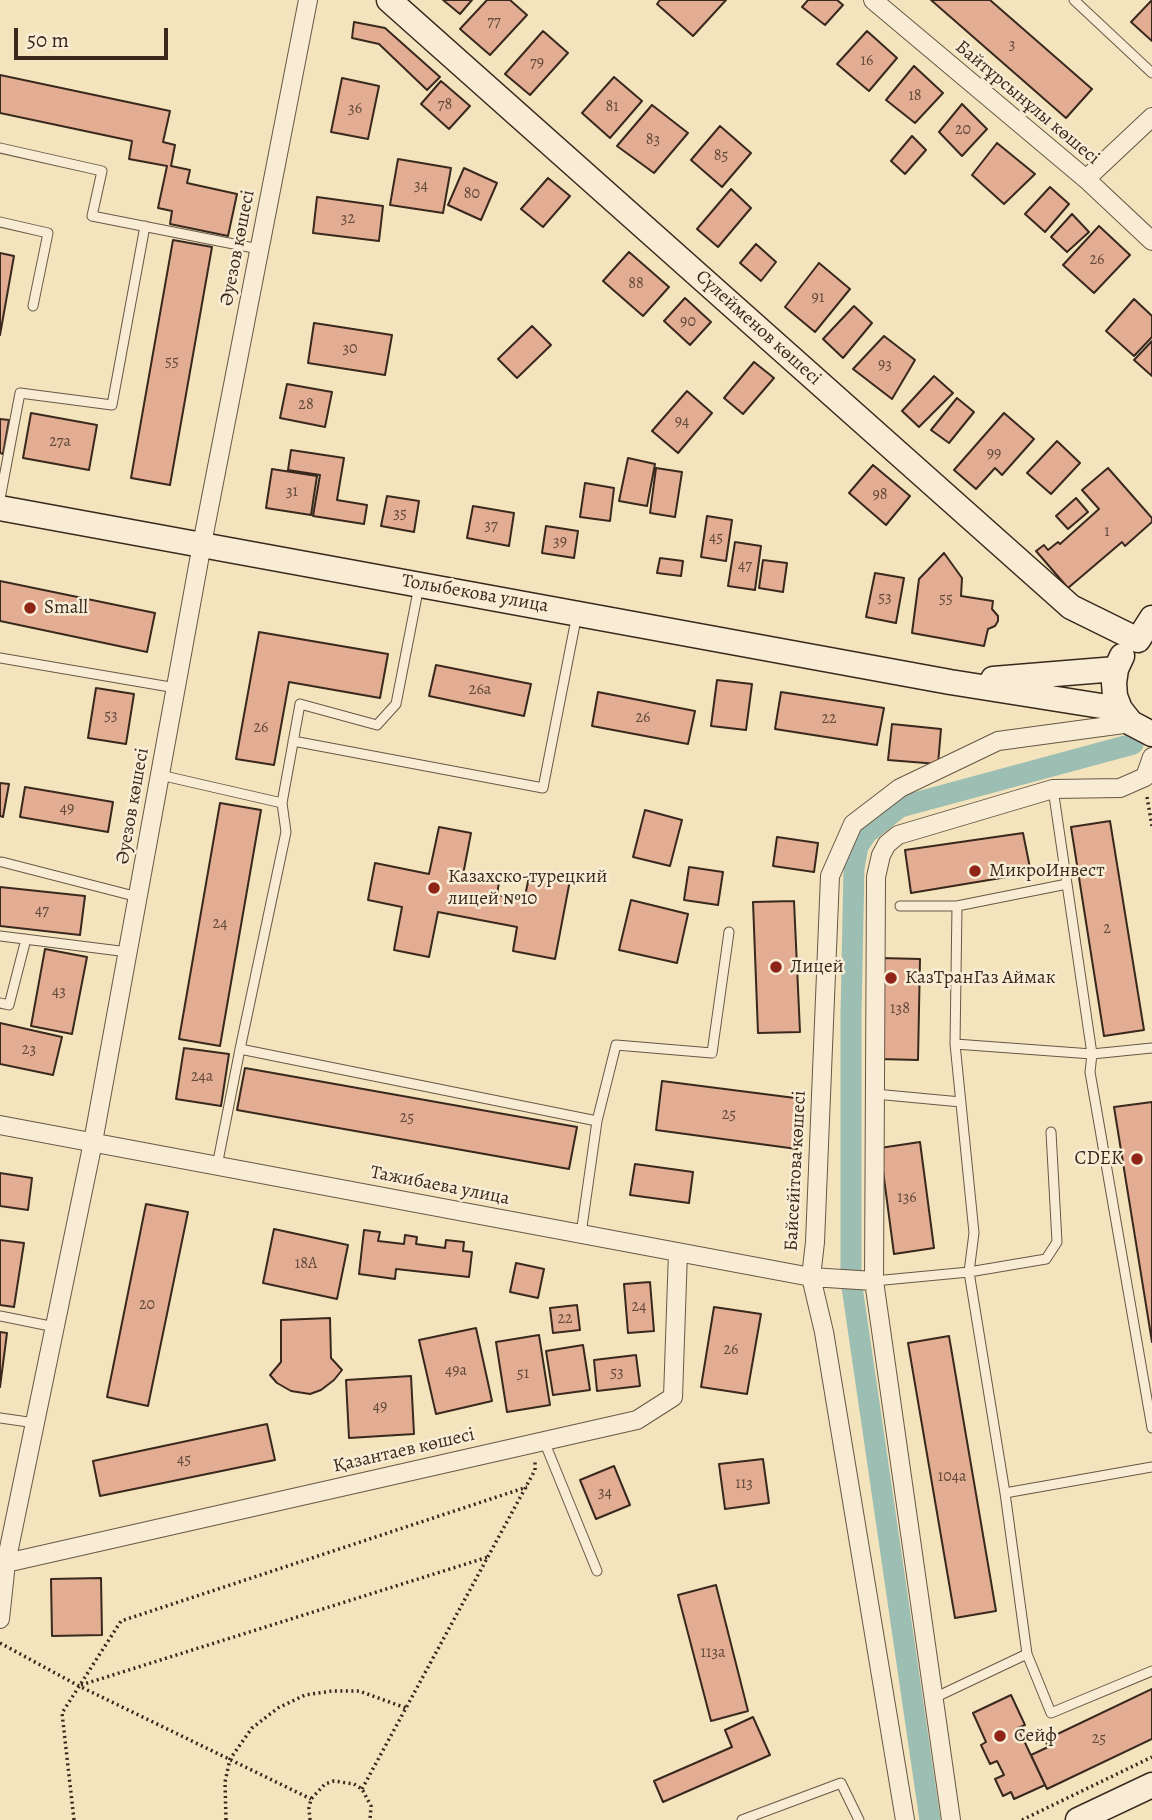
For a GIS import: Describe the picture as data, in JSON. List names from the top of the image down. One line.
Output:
{"streets":{"street":["Байтұрсынұлы көшесі","Әуезов көшесі","Сүлейменов көшесі","Толыбекова улица","Байсейітова көшесі","Тажибаева улица","Қазантаев көшесі"]},"crossings":[["Әуезов көшесі","Толыбекова улица"],["Әуезов көшесі","Тажибаева улица"],["Әуезов көшесі","Қазантаев көшесі"],["Байсейітова көшесі","Тажибаева улица"],["Тажибаева улица","Қазантаев көшесі"]],"places":["Small","МикроИнвест","Казахско-турецкий лицей №10","Лицей","КазТранГаз Аймак","CDEK","Сейф"],"house_numbers":["77","3","16","79","18","78","81","36","20","83","85","34","80","32","26","88","91","90","30","55","93","28","94","27а","99","31","98","35","37","1","45","39","47","53","55","26а","53","26","22","26","49","47","24","2","43","138","23","24а","25","25","136","18А","20","24","22","26","49а","53","51","49","45","104а","113","34","113а","25"],"scale_bar":"50 m"}
